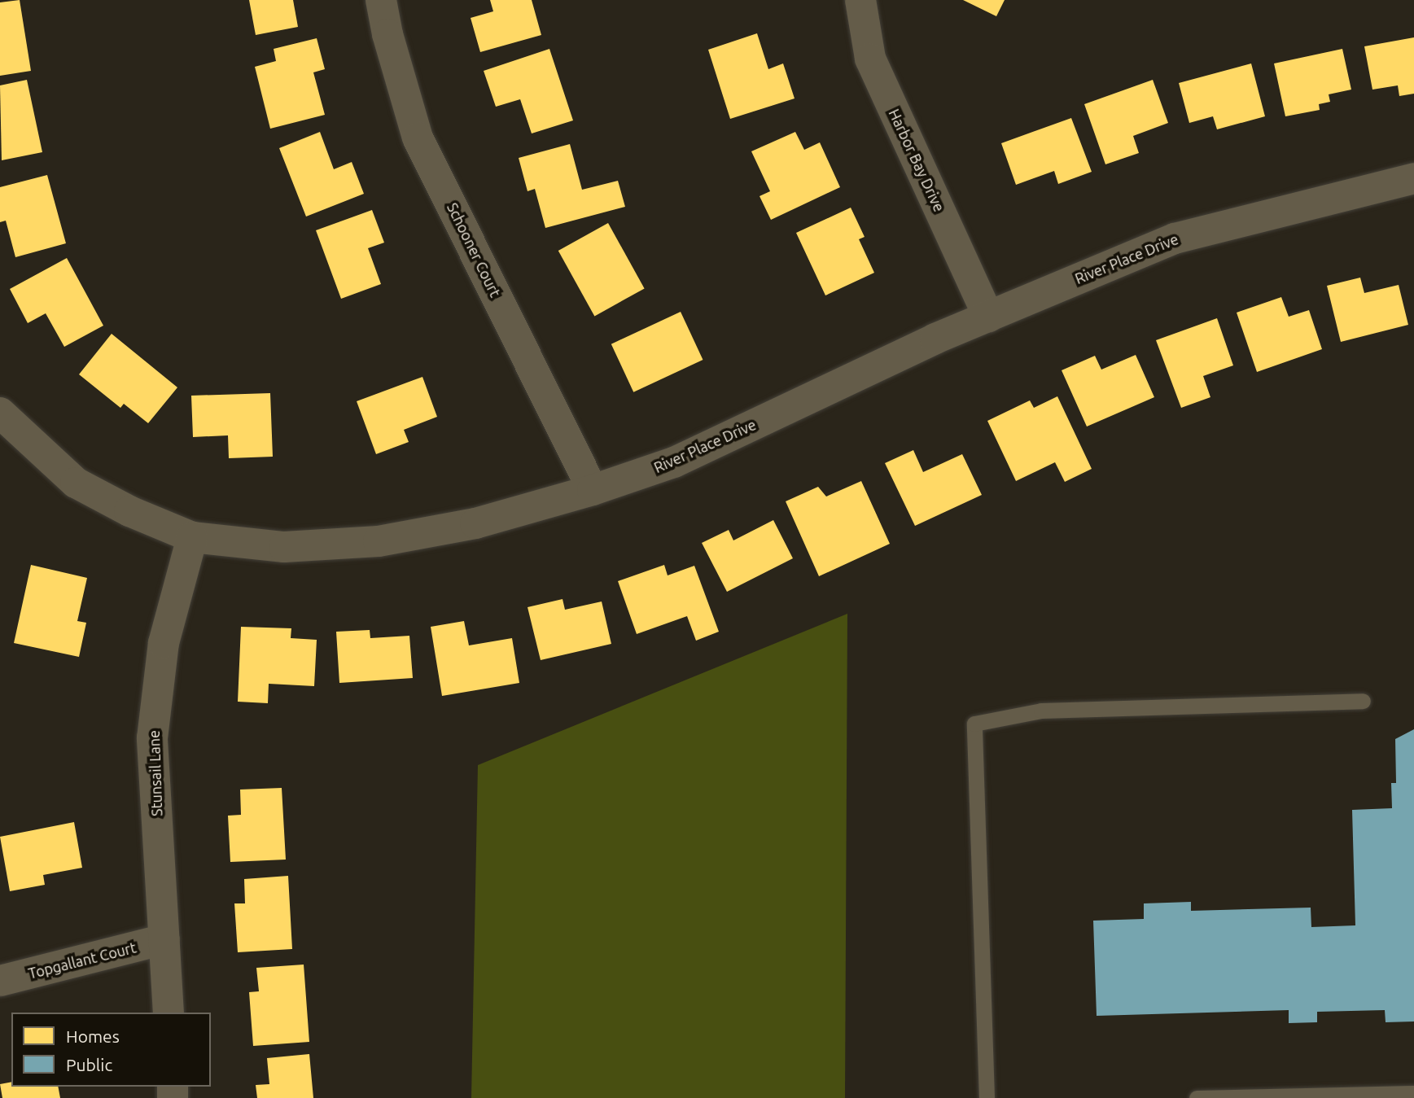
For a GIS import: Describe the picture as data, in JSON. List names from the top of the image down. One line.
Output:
{"streets":{"street":["Harbor Bay Drive","Schooner Court","River Place Drive","Stunsail Lane","Topgallant Court"]},"crossings":[["Harbor Bay Drive","River Place Drive"],["Schooner Court","River Place Drive"],["River Place Drive","Stunsail Lane"],["Stunsail Lane","Topgallant Court"]],"legend":["Homes","Public"]}
